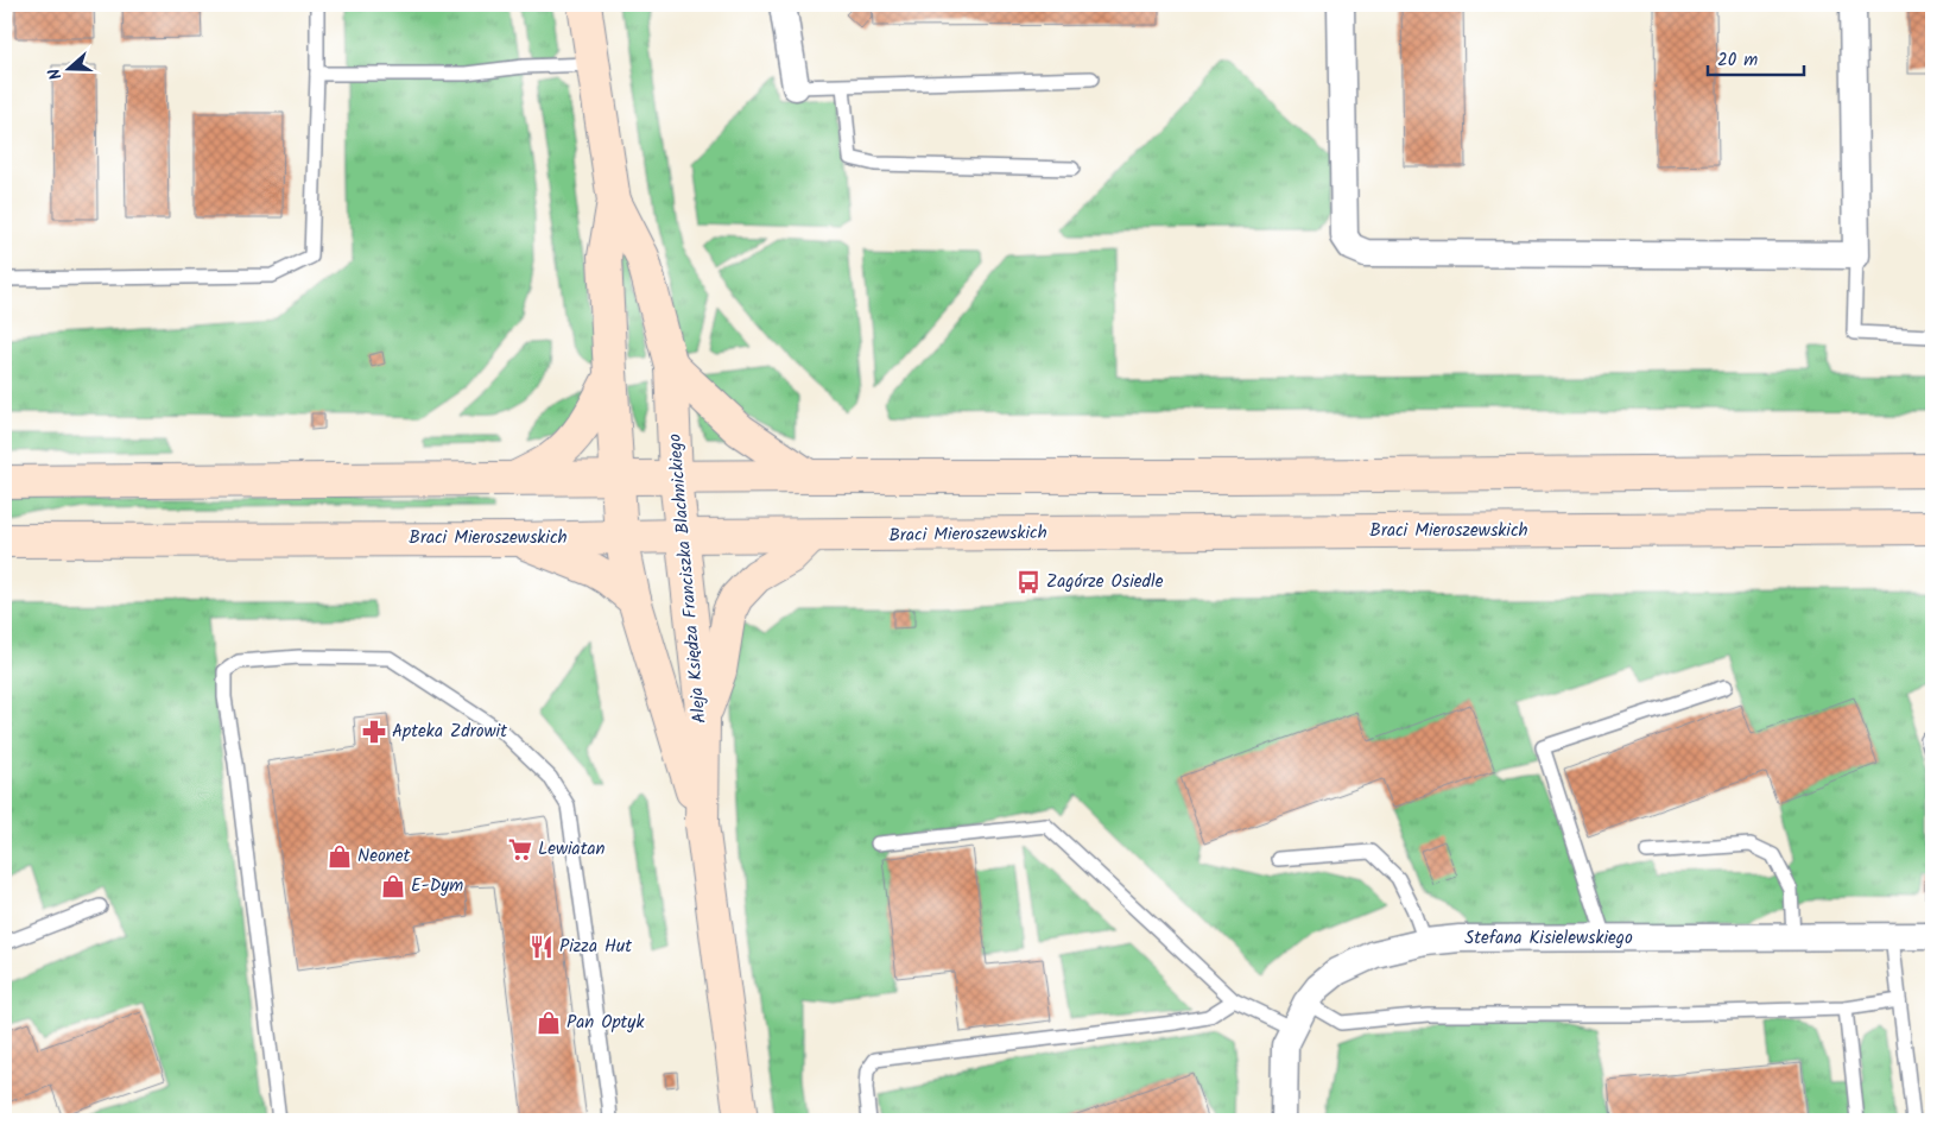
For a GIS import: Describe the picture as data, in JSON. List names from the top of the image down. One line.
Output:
{"streets":{"main road":["Braci Mieroszewskich","Aleja Księdza Franciszka Blachnickiego"],"street":["Stefana Kisielewskiego"]},"crossings":[["Braci Mieroszewskich","Aleja Księdza Franciszka Blachnickiego"]],"places":{"bus stop":["Zagórze Osiedle"],"pharmacy":["Apteka Zdrowit"],"supermarket":["Lewiatan"],"shop":["Neonet","E-Dym","Pan Optyk"],"restaurant":["Pizza Hut"]},"scale_bar":"20 m","north":"left"}
